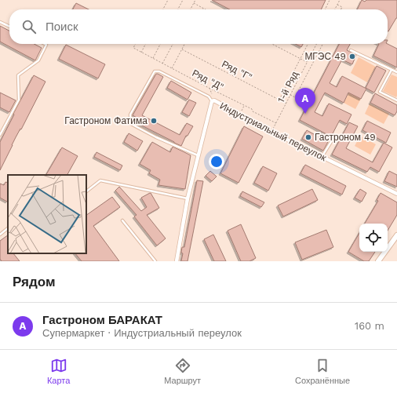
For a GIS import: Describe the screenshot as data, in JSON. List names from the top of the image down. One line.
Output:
{"streets":{"street":["Индустриальный переулок"],"path":["Ряд \"Г\"","Ряд \"Д\"","1-й Ряд"]},"crossings":[["Ряд \"Г\"","1-й Ряд"],["Ряд \"Д\"","1-й Ряд"],["1-й Ряд","Индустриальный переулок"]],"places":["МГЭС 49","Гастроном Фатима","Гастроном 49"],"page":{"search":"Поиск","pins":"A","heading":"Рядом","list":[{"mark":"A","name":"Гастроном БАРАКАТ","note":"Супермаркет · Индустриальный переулок","value":"160 m"}],"nav":["Карта","Маршрут","Сохранённые"]}}
